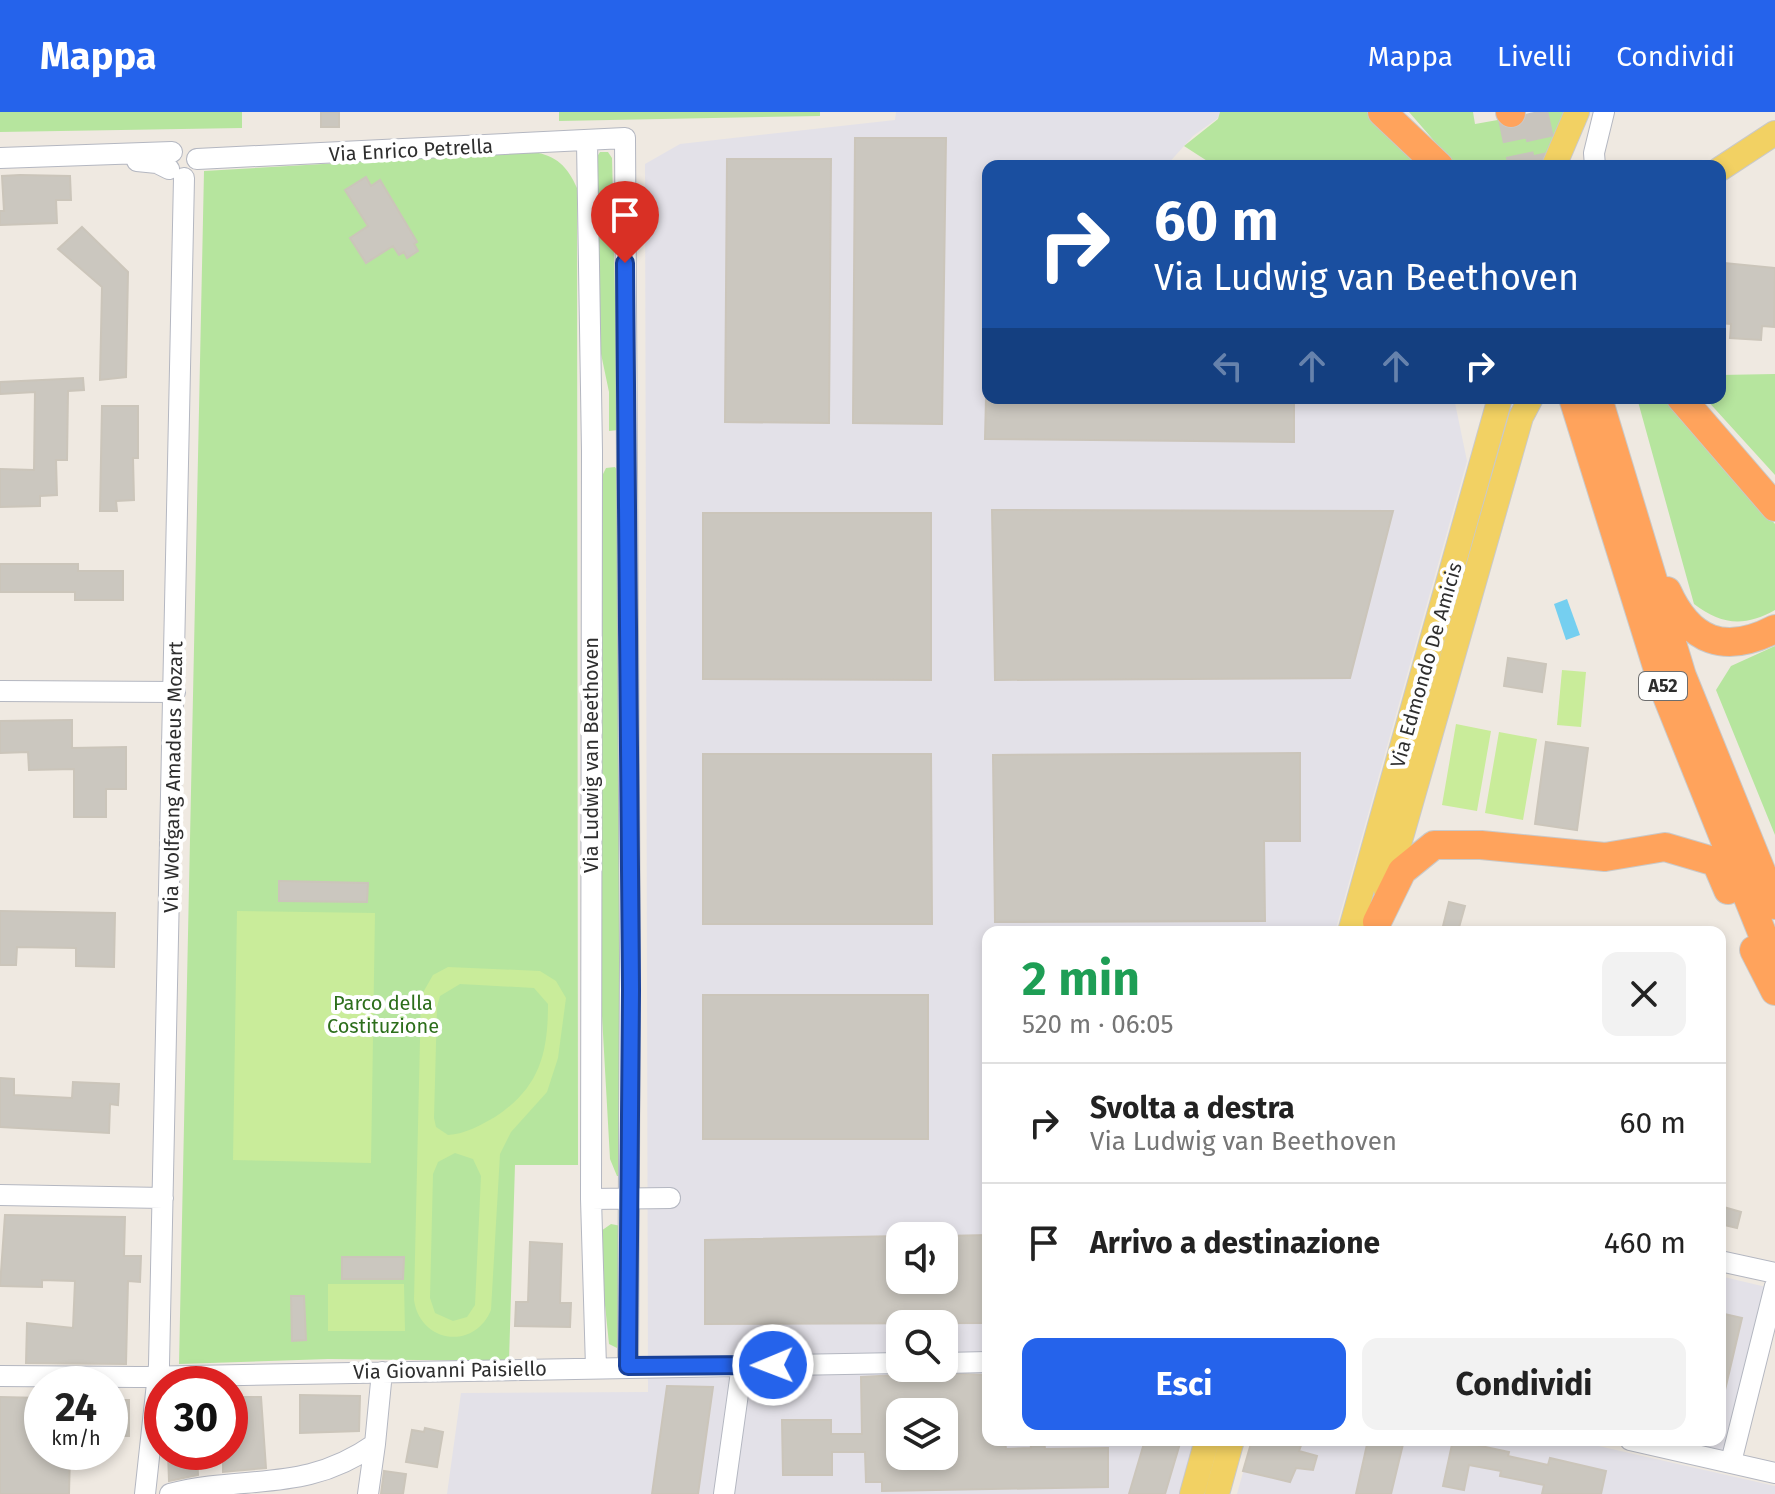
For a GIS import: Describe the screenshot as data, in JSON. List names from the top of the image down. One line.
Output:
{"streets":{"highway":["A52"],"main road":["Via Edmondo De Amicis"],"street":["Via Enrico Petrella","Via Ludwig van Beethoven","Via Wolfgang Amadeus Mozart","Via Giovanni Paisiello"]},"crossings":[["Via Enrico Petrella","Via Ludwig van Beethoven"],["Via Enrico Petrella","Via Wolfgang Amadeus Mozart"],["Via Ludwig van Beethoven","Via Giovanni Paisiello"]],"parks":["Parco della Costituzione"],"page":{"header":"Mappa","nav":["Mappa","Livelli","Condividi"],"turn":["60 m","Via Ludwig van Beethoven"],"heading":["2 min","520 m · 06:05"],"list":[{"name":"Svolta a destra","note":"Via Ludwig van Beethoven","value":"60 m"},{"name":"Arrivo a destinazione","value":"460 m"}],"buttons":["Esci","Condividi"],"speed":"24 km/h","limit":"30"}}
